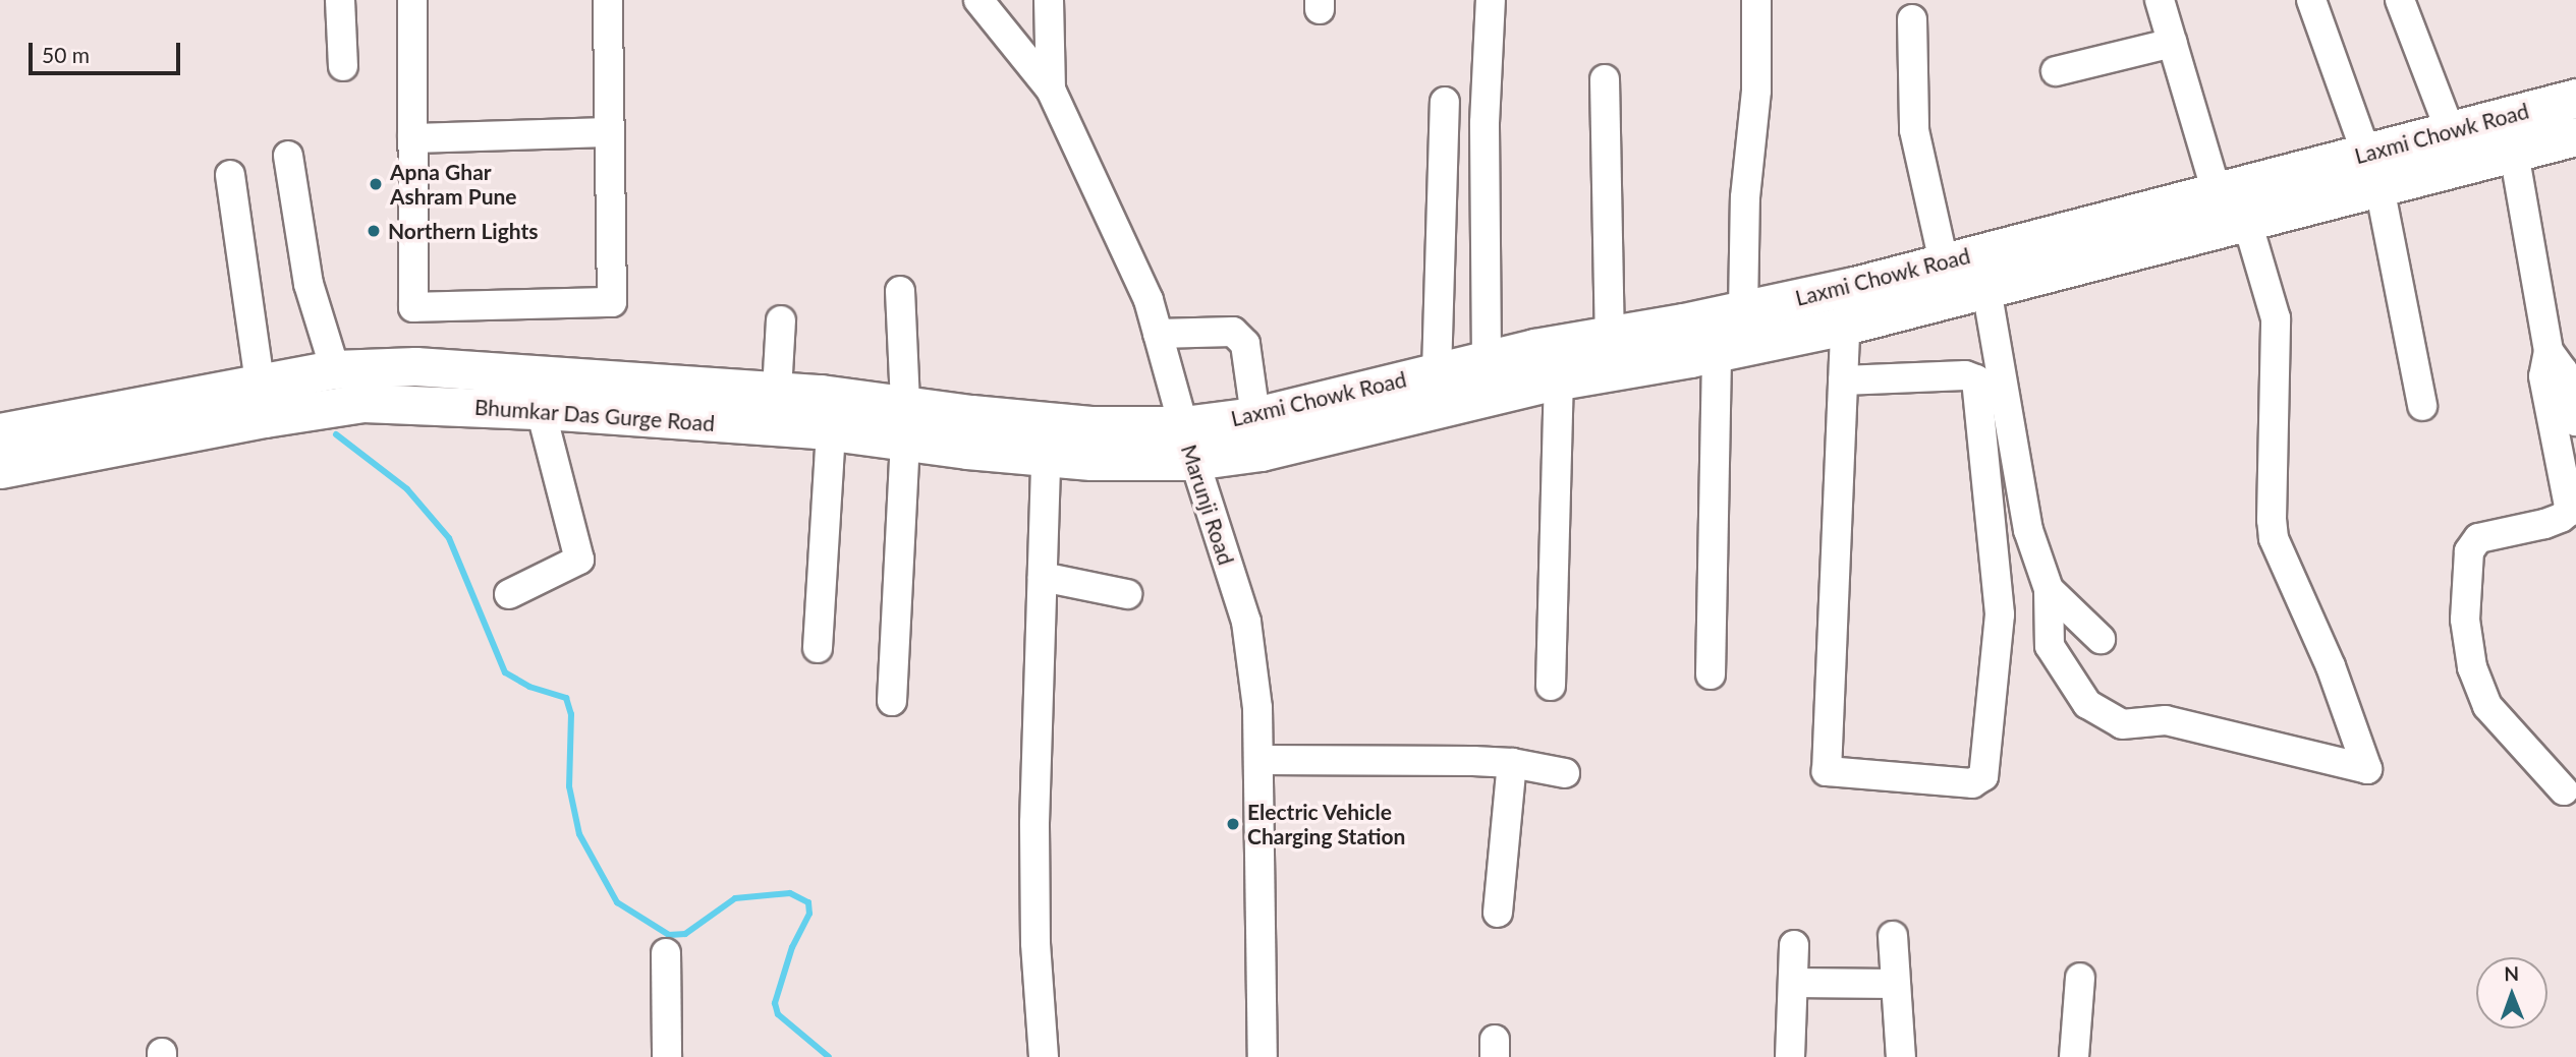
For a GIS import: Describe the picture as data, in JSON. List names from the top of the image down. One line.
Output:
{"streets":{"main road":["Laxmi Chowk Road","Bhumkar Das Gurge Road"],"street":["Marunji Road"]},"crossings":[["Laxmi Chowk Road","Bhumkar Das Gurge Road"],["Laxmi Chowk Road","Marunji Road"],["Bhumkar Das Gurge Road","Marunji Road"]],"places":["Apna Ghar Ashram Pune","Northern Lights","Electric Vehicle Charging Station"],"scale_bar":"50 m","north":"top"}
